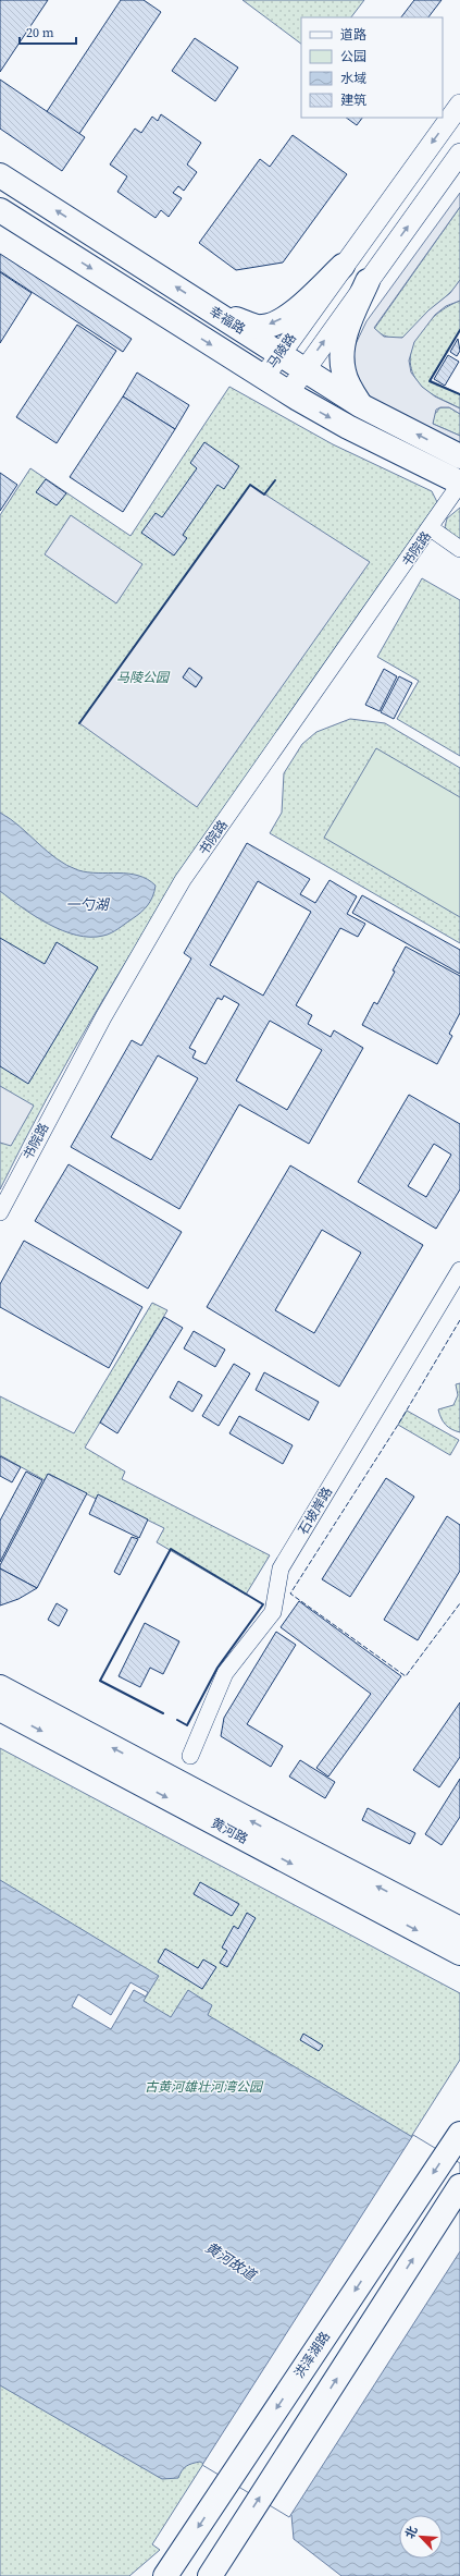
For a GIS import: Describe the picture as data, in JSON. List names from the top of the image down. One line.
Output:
{"streets":{"main road":["幸福路","马陵路","黄河路","洪泽湖路"],"street":["书院路","石坡岸路"]},"crossings":[["幸福路","马陵路"]],"water":["一勺湖","黄河故道"],"parks":["马陵公园","古黄河雄壮河湾公园"],"legend":["道路","公园","水域","建筑"],"scale_bar":"20 m","north":"top left"}
